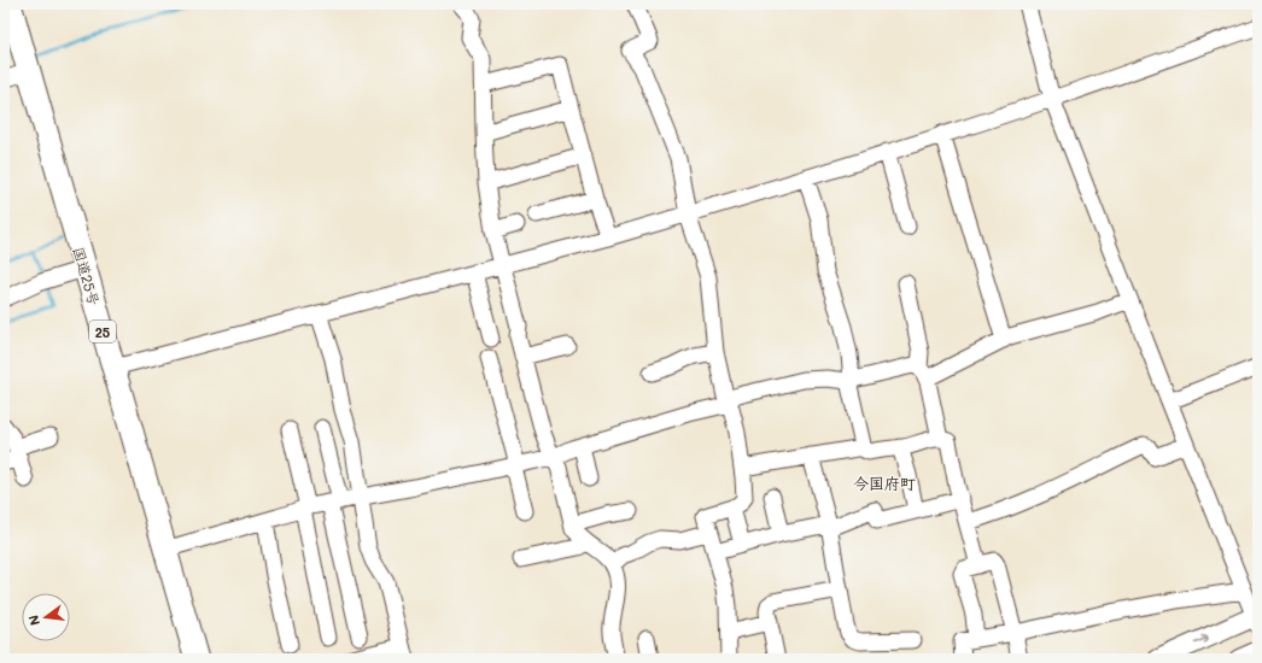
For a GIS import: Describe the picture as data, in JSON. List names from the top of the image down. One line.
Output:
{"streets":{"highway":["国道25号","25"]},"districts":["今国府町"],"north":"left"}
